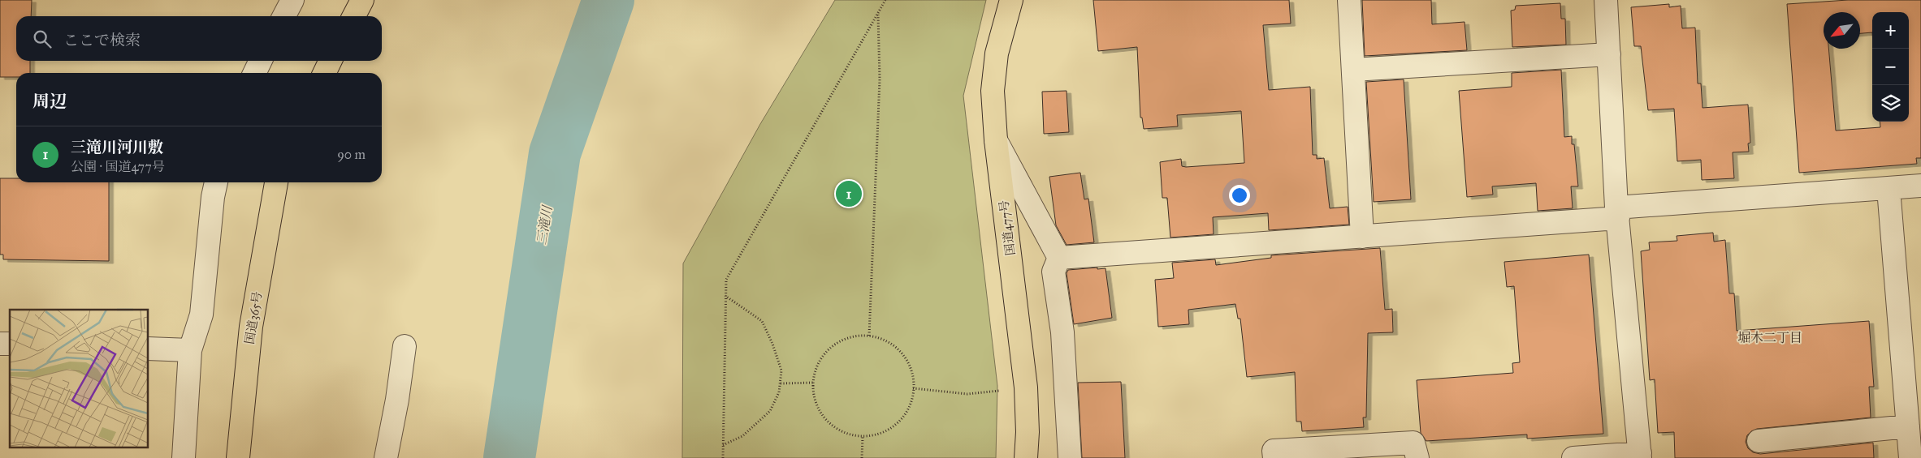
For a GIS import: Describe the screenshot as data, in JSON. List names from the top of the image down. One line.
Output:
{"streets":{"highway":["国道477号","国道365号"]},"districts":["堀木二丁目"],"water":["三滝川"],"north":"bottom left","page":{"map_buttons":["+","−"],"search":"ここで検索","heading":"周辺","list":[{"mark":"1","name":"三滝川河川敷","note":"公園 · 国道477号","value":"90 m"}],"pins":"1"}}
